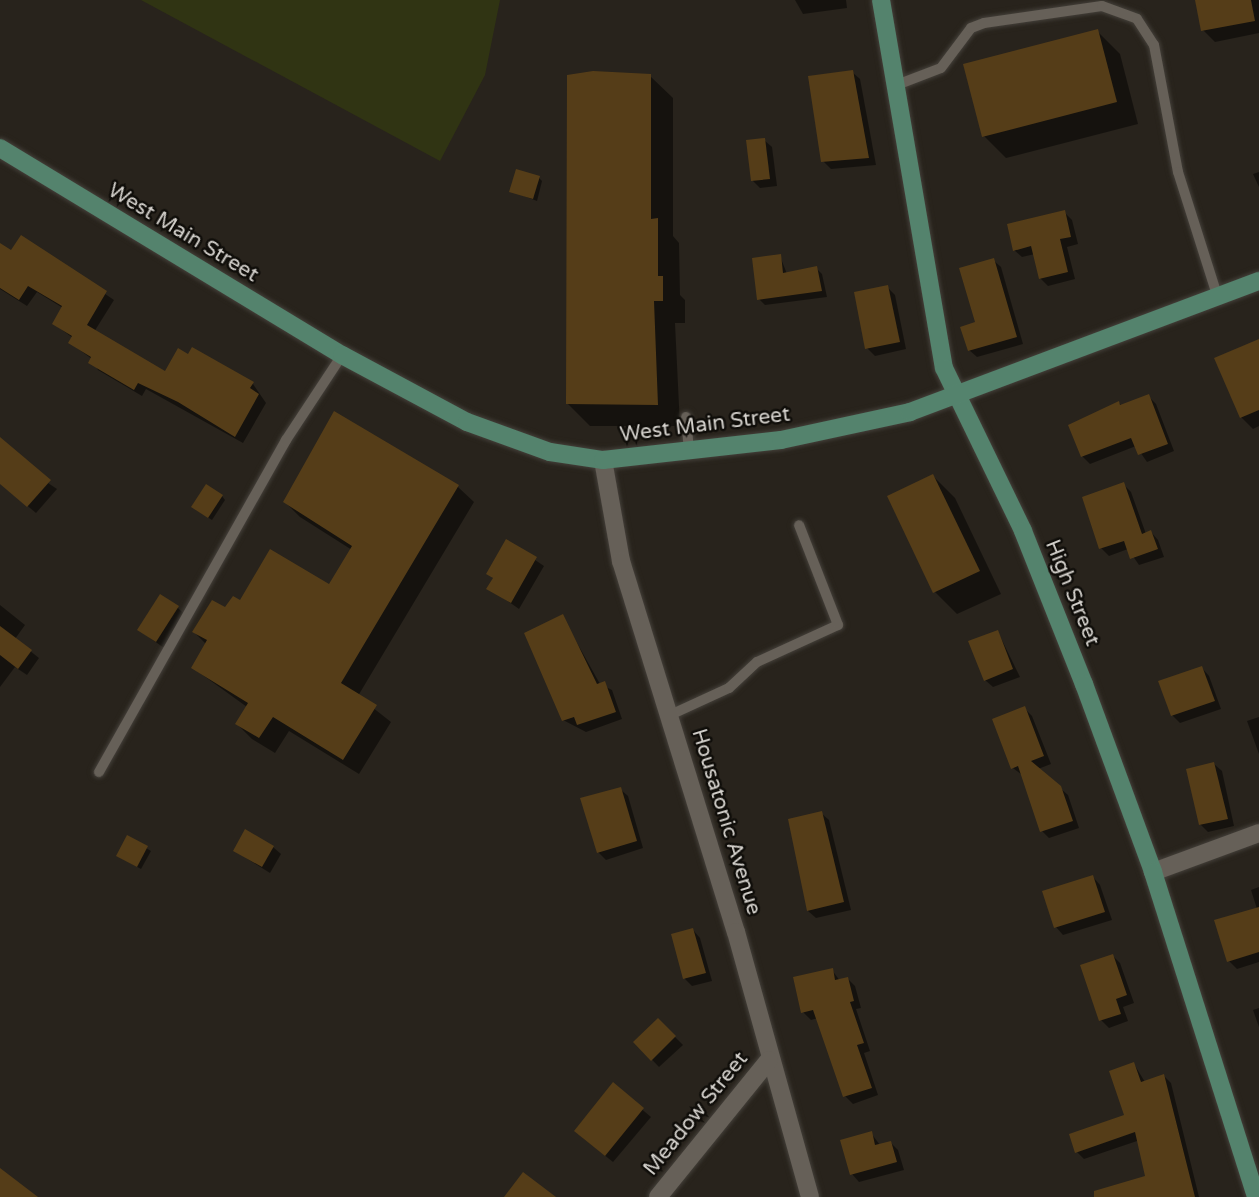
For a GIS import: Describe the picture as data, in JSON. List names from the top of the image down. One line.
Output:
{"streets":{"main road":["West Main Street","High Street"],"street":["Housatonic Avenue","Meadow Street"]},"crossings":[["West Main Street","High Street"],["West Main Street","Housatonic Avenue"],["Housatonic Avenue","Meadow Street"]]}
